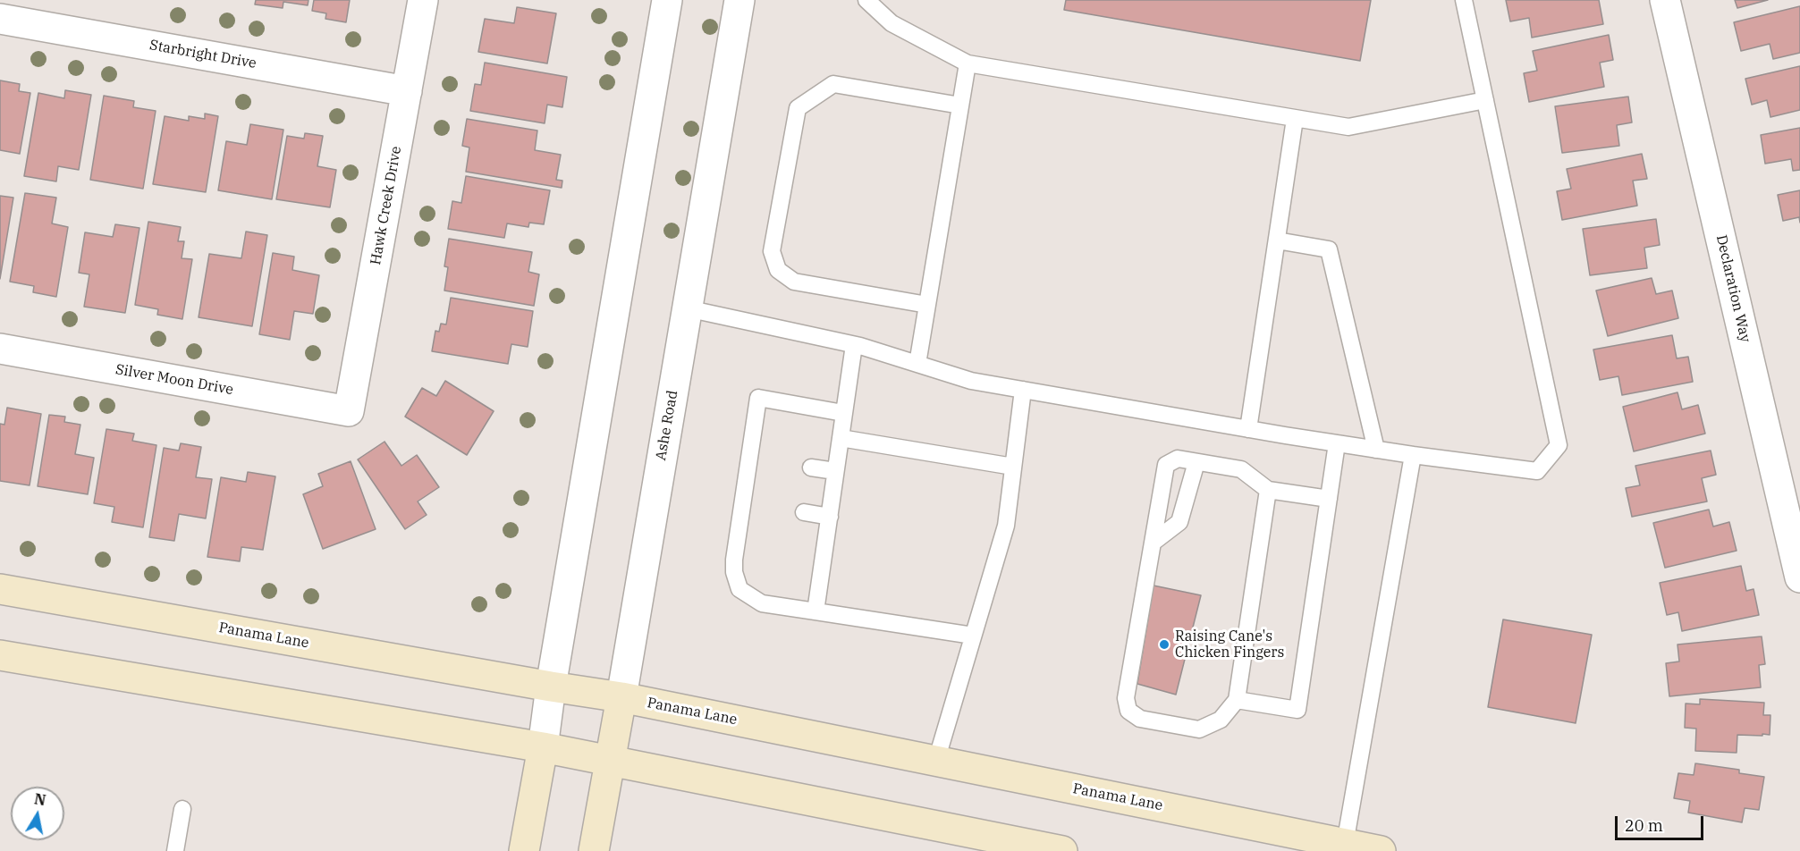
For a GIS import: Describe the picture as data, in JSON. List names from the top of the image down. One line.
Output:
{"streets":{"main road":["Ashe Road","Panama Lane"],"street":["Starbright Drive","Hawk Creek Drive","Declaration Way","Silver Moon Drive"]},"crossings":[["Starbright Drive","Hawk Creek Drive"],["Hawk Creek Drive","Silver Moon Drive"],["Ashe Road","Panama Lane"]],"places":["Raising Cane's Chicken Fingers"],"scale_bar":"20 m","north":"top"}
